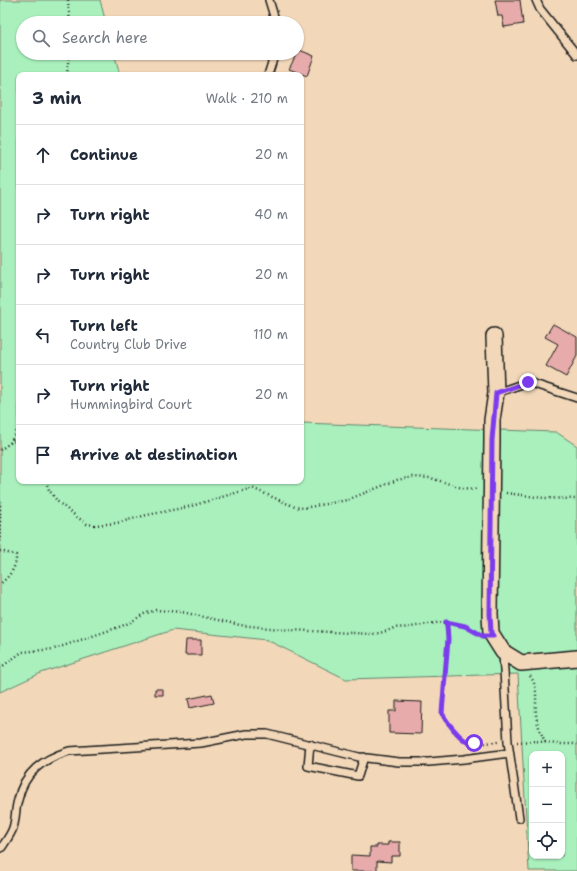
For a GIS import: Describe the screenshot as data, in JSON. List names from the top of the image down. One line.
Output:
{"page":{"search":"Search here","heading":["3 min","Walk · 210 m"],"list":[["Continue","20 m"],["Turn right","40 m"],["Turn right","20 m"],["Turn left","Country Club Drive","110 m"],["Turn right","Hummingbird Court","20 m"],"Arrive at destination"],"map_buttons":["+","−"]}}
